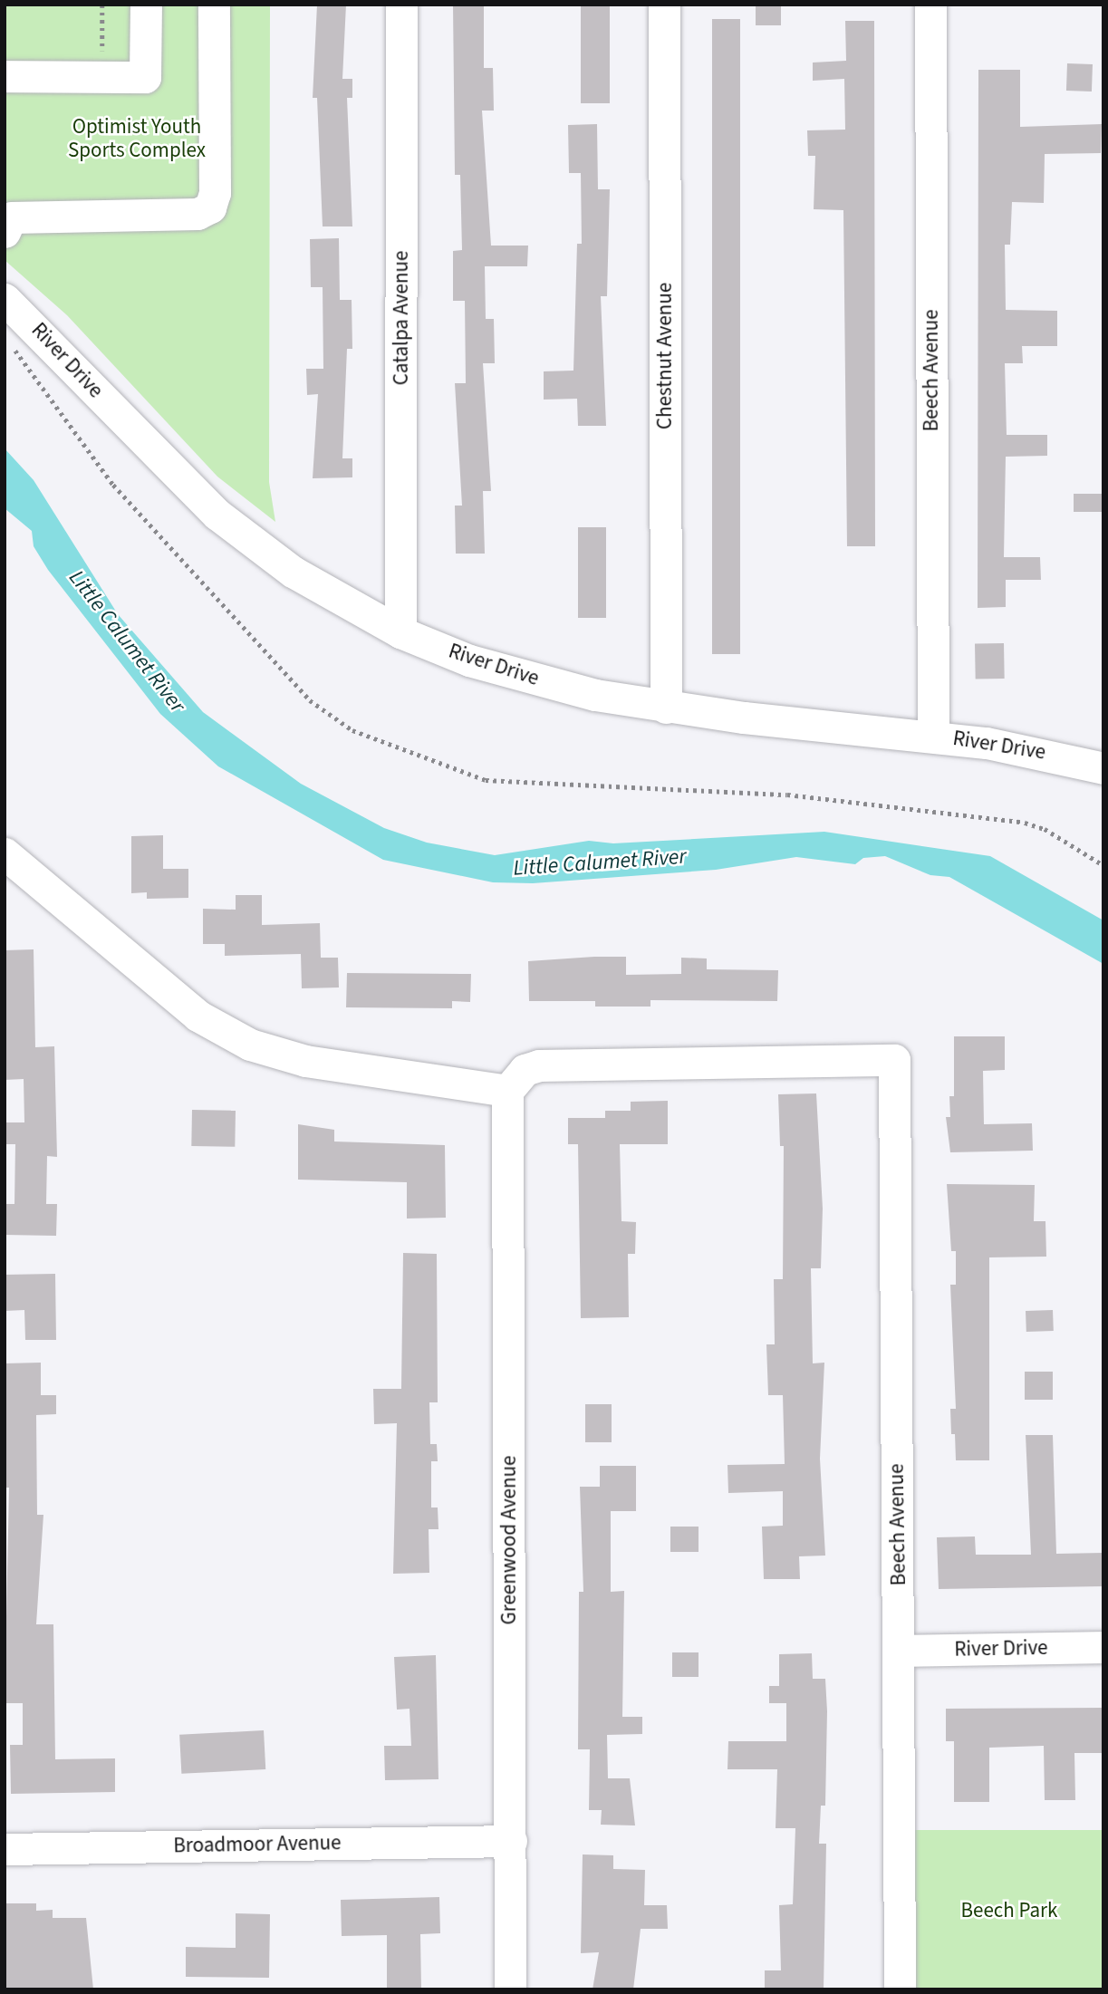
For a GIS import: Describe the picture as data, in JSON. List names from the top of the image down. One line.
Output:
{"streets":{"street":["Catalpa Avenue","Chestnut Avenue","River Drive","Beech Avenue","Greenwood Avenue","Broadmoor Avenue"]},"crossings":[["Catalpa Avenue","River Drive"],["Chestnut Avenue","River Drive"],["River Drive","Beech Avenue"],["Beech Avenue","Greenwood Avenue"],["Greenwood Avenue","Broadmoor Avenue"]],"water":["Little Calumet River"],"parks":["Optimist Youth Sports Complex","Beech Park"]}
